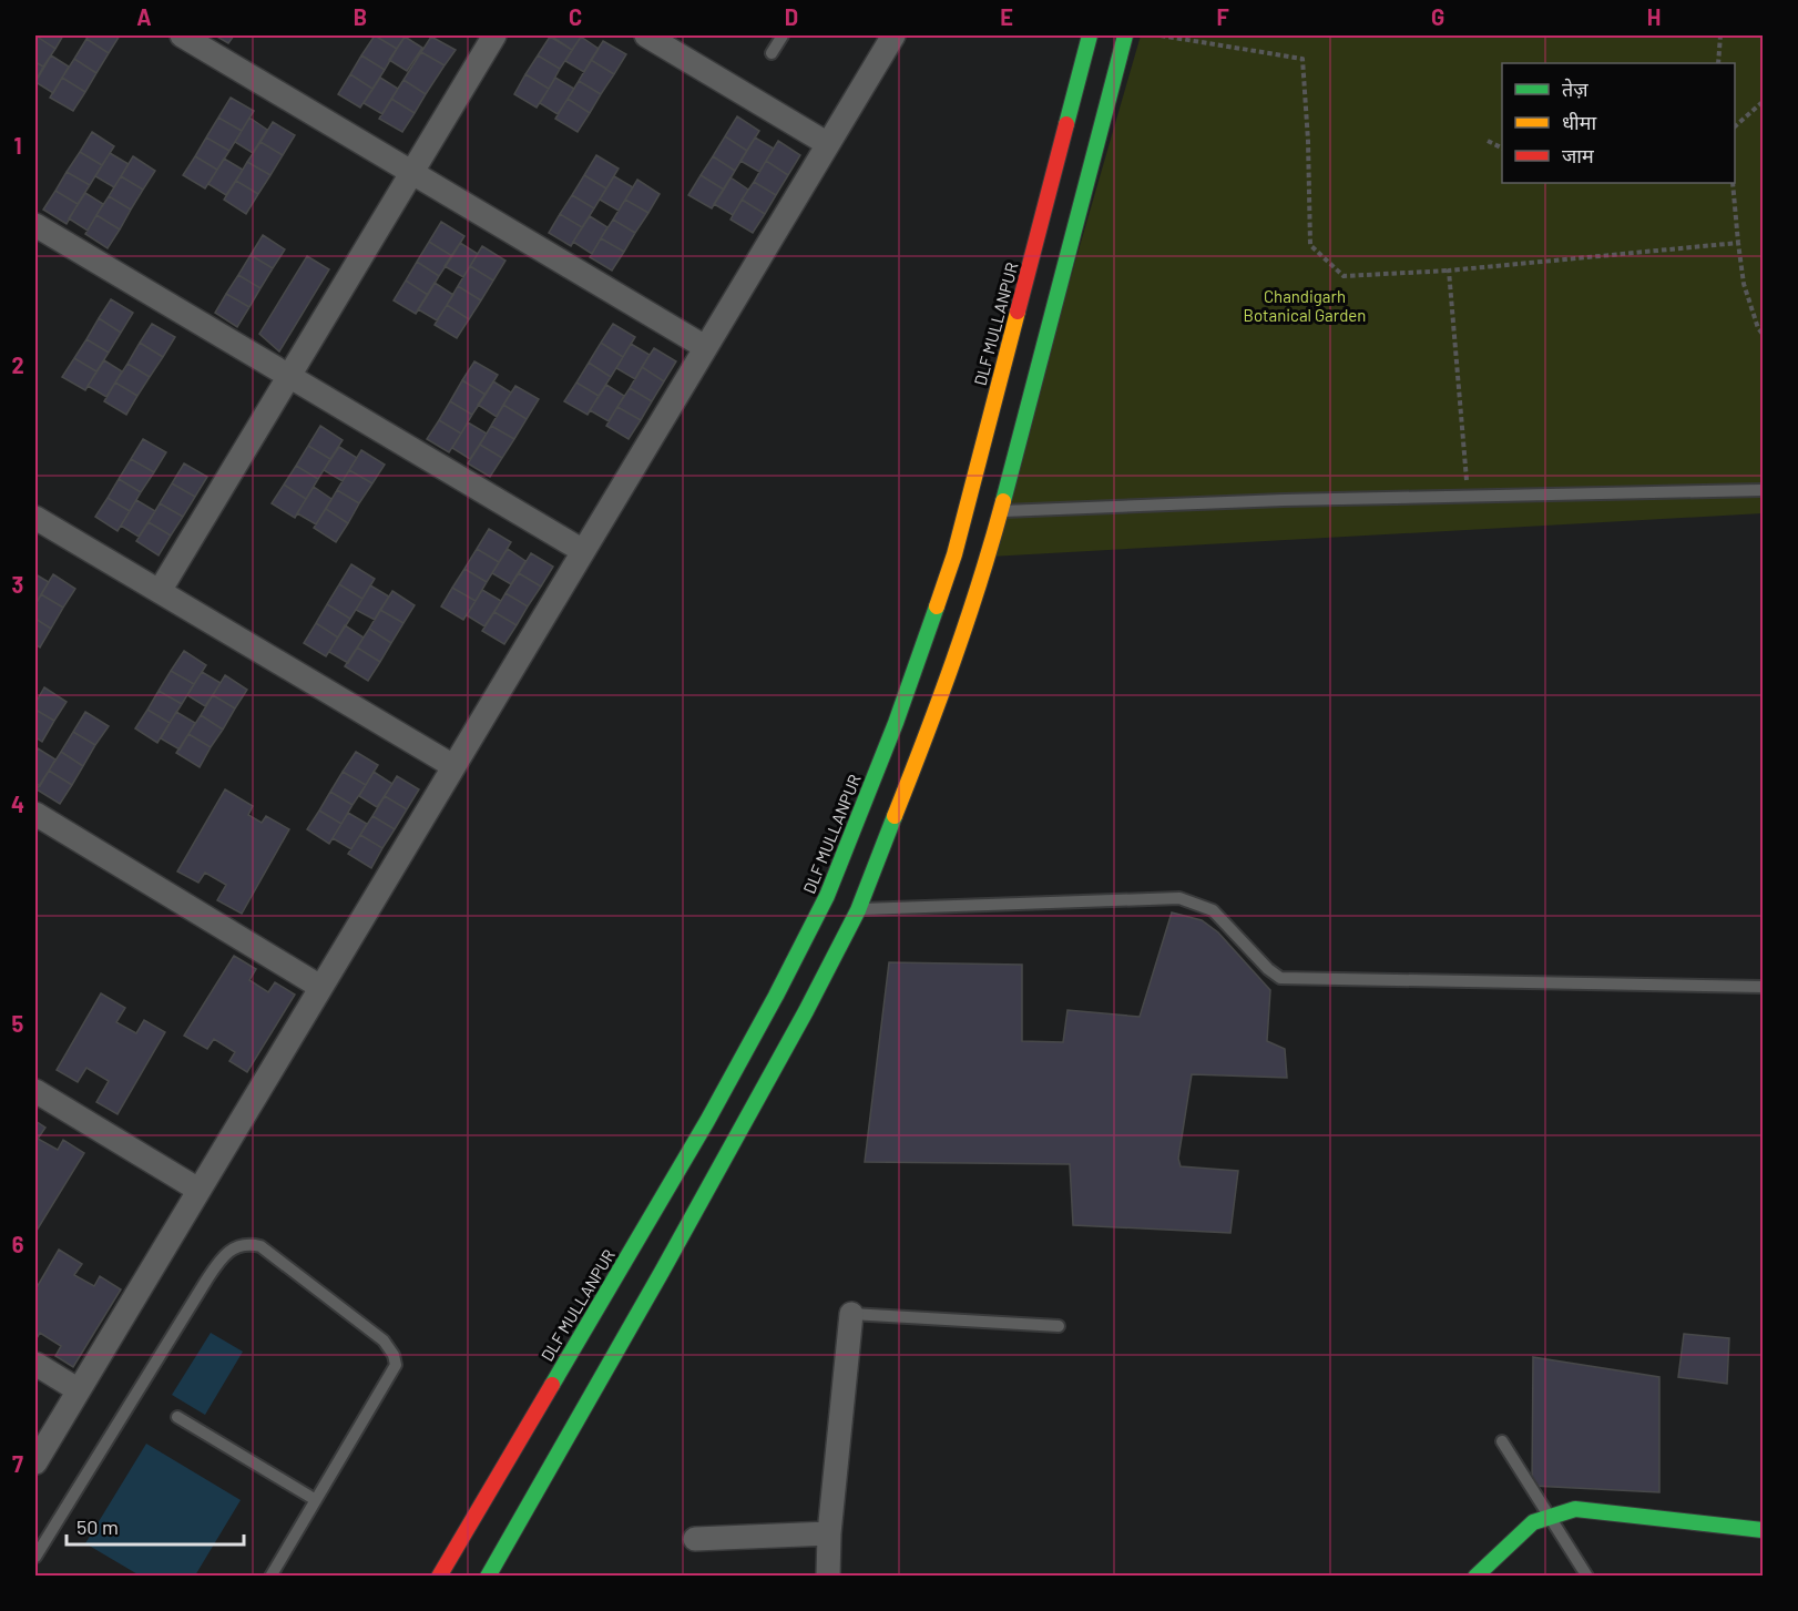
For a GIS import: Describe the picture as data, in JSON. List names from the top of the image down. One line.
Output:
{"streets":{"main road":["DLF MULLANPUR"]},"parks":["Chandigarh Botanical Garden"],"legend":["तेज़","धीमा","जाम"],"scale_bar":"50 m","grid":{"columns":["A","B","C","D","E","F","G","H"],"rows":["1","2","3","4","5","6","7"]}}
